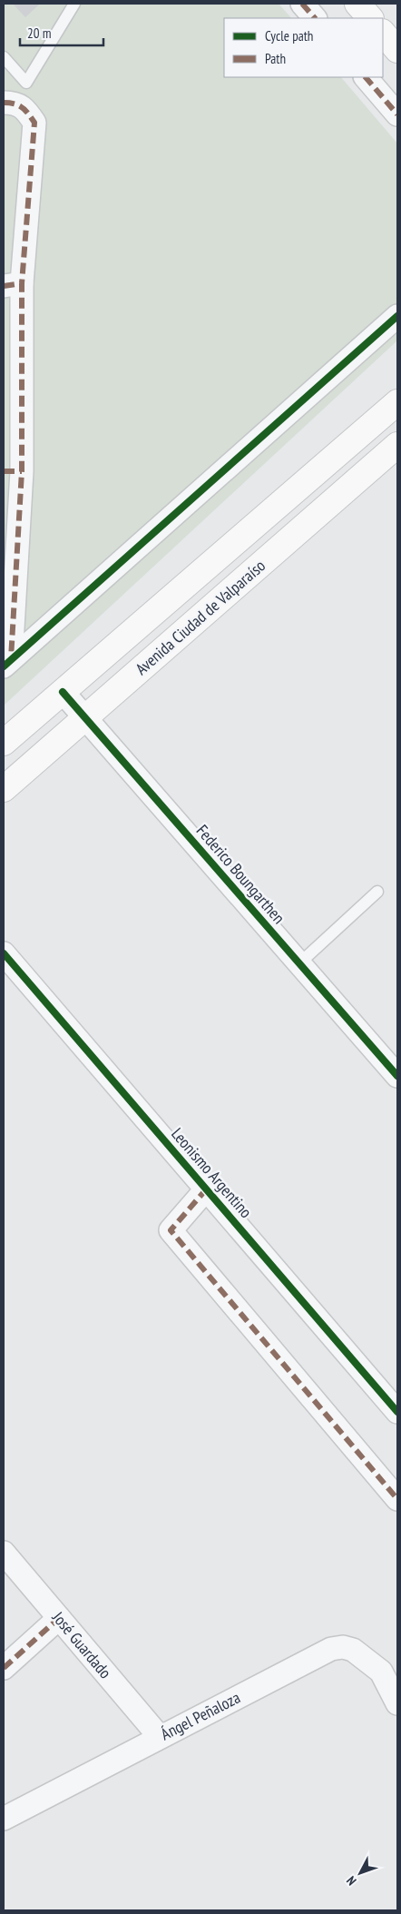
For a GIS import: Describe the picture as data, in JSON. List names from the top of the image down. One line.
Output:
{"streets":{"main road":["Avenida Ciudad de Valparaíso"],"street":["Federico Boungarthen","Leonismo Argentino","José Guardado","Ángel Peñaloza"]},"crossings":[["Avenida Ciudad de Valparaíso","Federico Boungarthen"],["José Guardado","Ángel Peñaloza"]],"legend":["Cycle path","Path"],"scale_bar":"20 m","north":"bottom left"}
